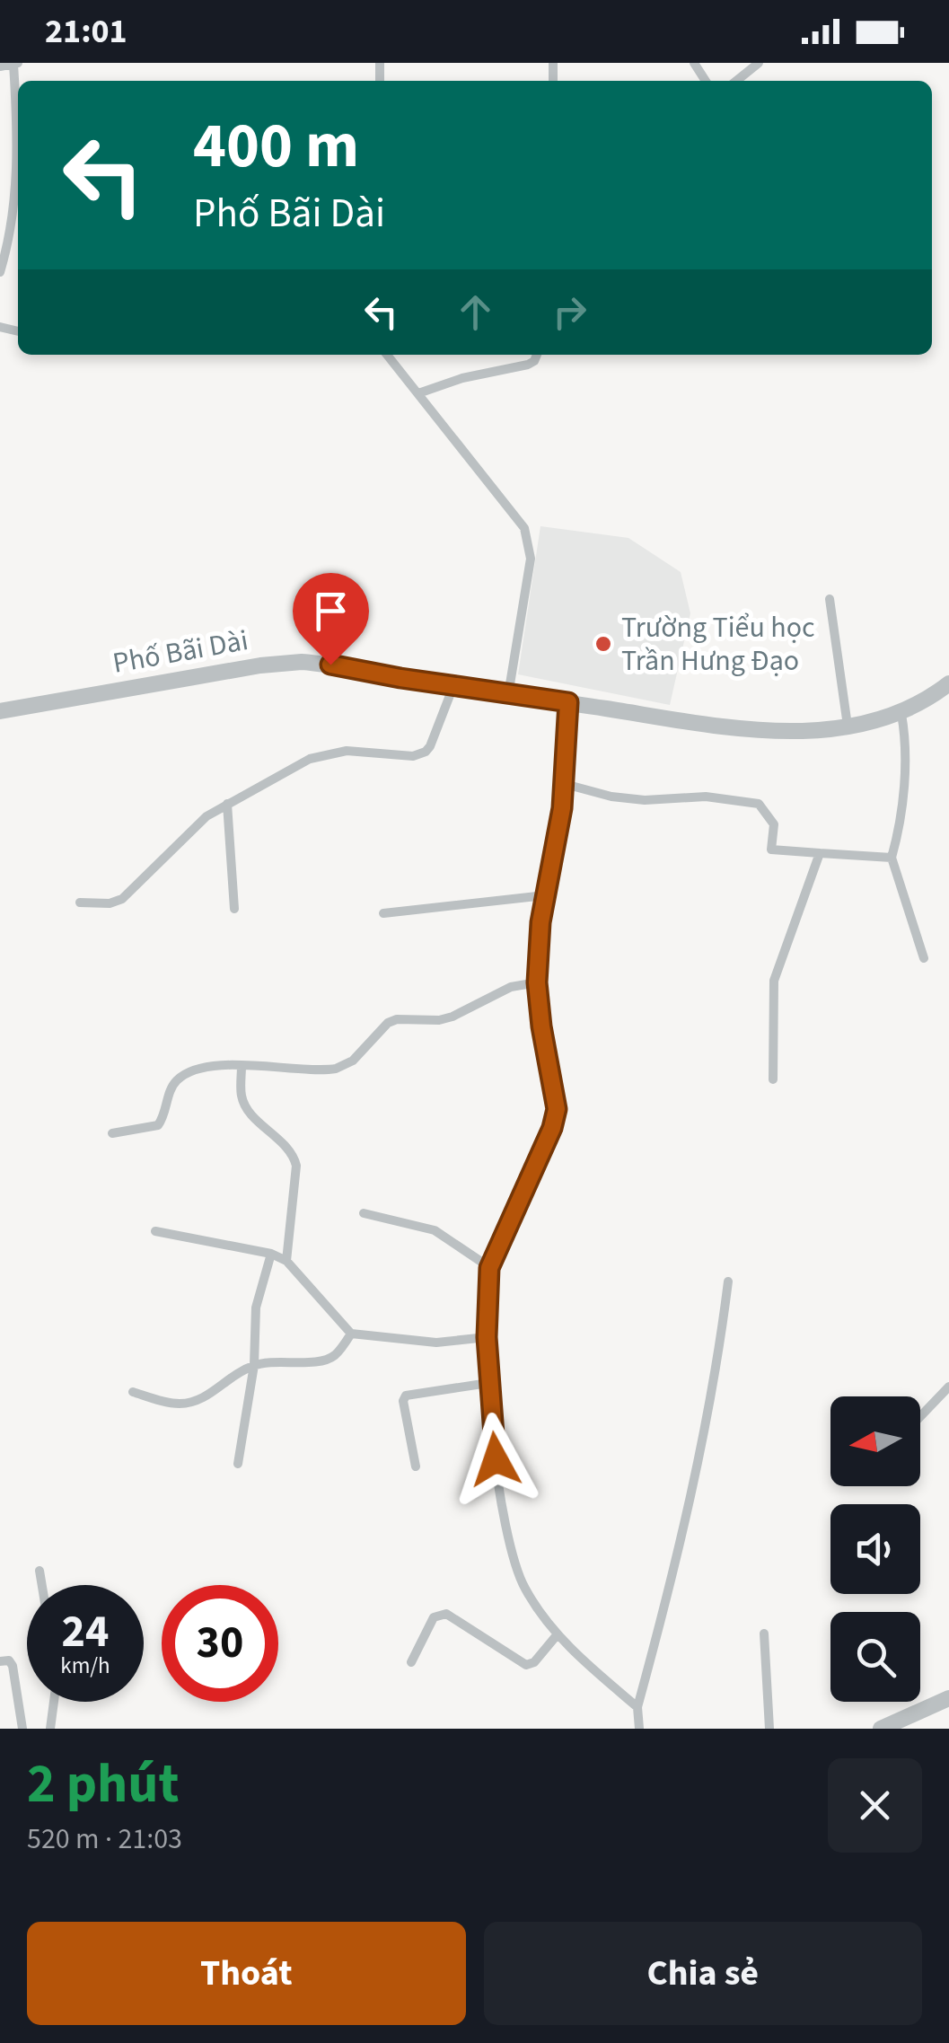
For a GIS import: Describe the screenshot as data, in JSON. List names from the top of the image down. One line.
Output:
{"streets":{"street":["Phố Bãi Dài"]},"places":["Trường Tiểu học Trần Hưng Đạo"],"north":"left","page":{"status":"21:01","turn":["400 m","Phố Bãi Dài"],"speed":"24 km/h","limit":"30","heading":["2 phút","520 m · 21:03"],"buttons":["Thoát","Chia sẻ"]}}
